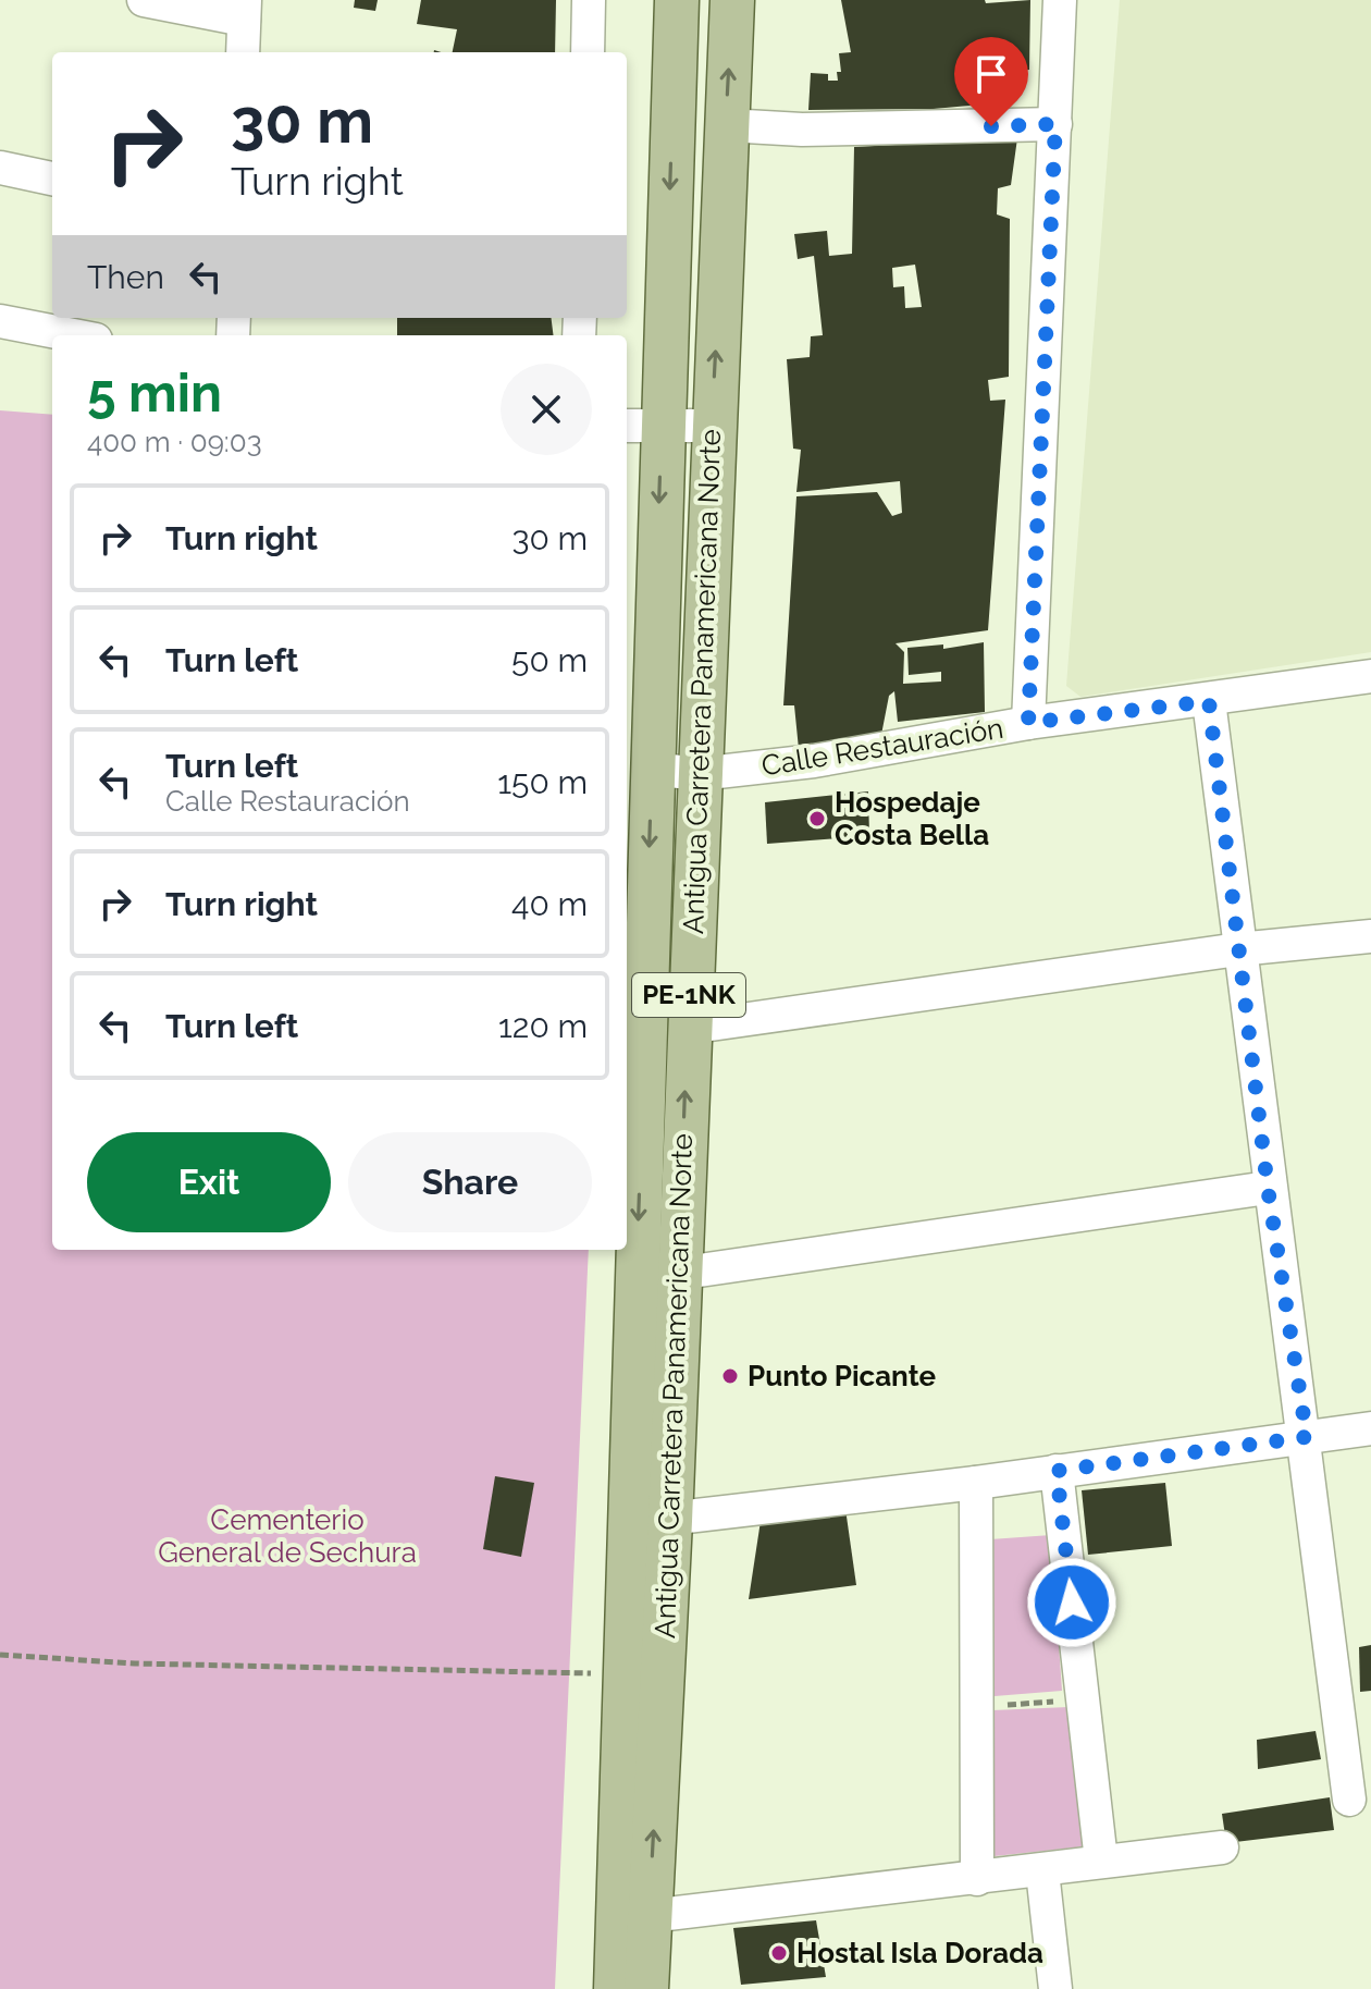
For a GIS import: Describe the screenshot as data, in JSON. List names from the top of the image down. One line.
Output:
{"streets":{"main road":["Antigua Carretera Panamericana Norte","PE-1NK"],"street":["Calle Restauración"]},"crossings":[["Antigua Carretera Panamericana Norte","Calle Restauración"]],"parks":["Cementerio General de Sechura"],"places":["Hospedaje Costa Bella","Punto Picante","Hostal Isla Dorada"],"page":{"turn":["30 m","Turn right"],"then":"Then","heading":["5 min","400 m · 09:03"],"list":[{"name":"Turn right","value":"30 m"},{"name":"Turn left","value":"50 m"},{"name":"Turn left","note":"Calle Restauración","value":"150 m"},{"name":"Turn right","value":"40 m"},{"name":"Turn left","value":"120 m"}],"buttons":["Exit","Share"]}}
